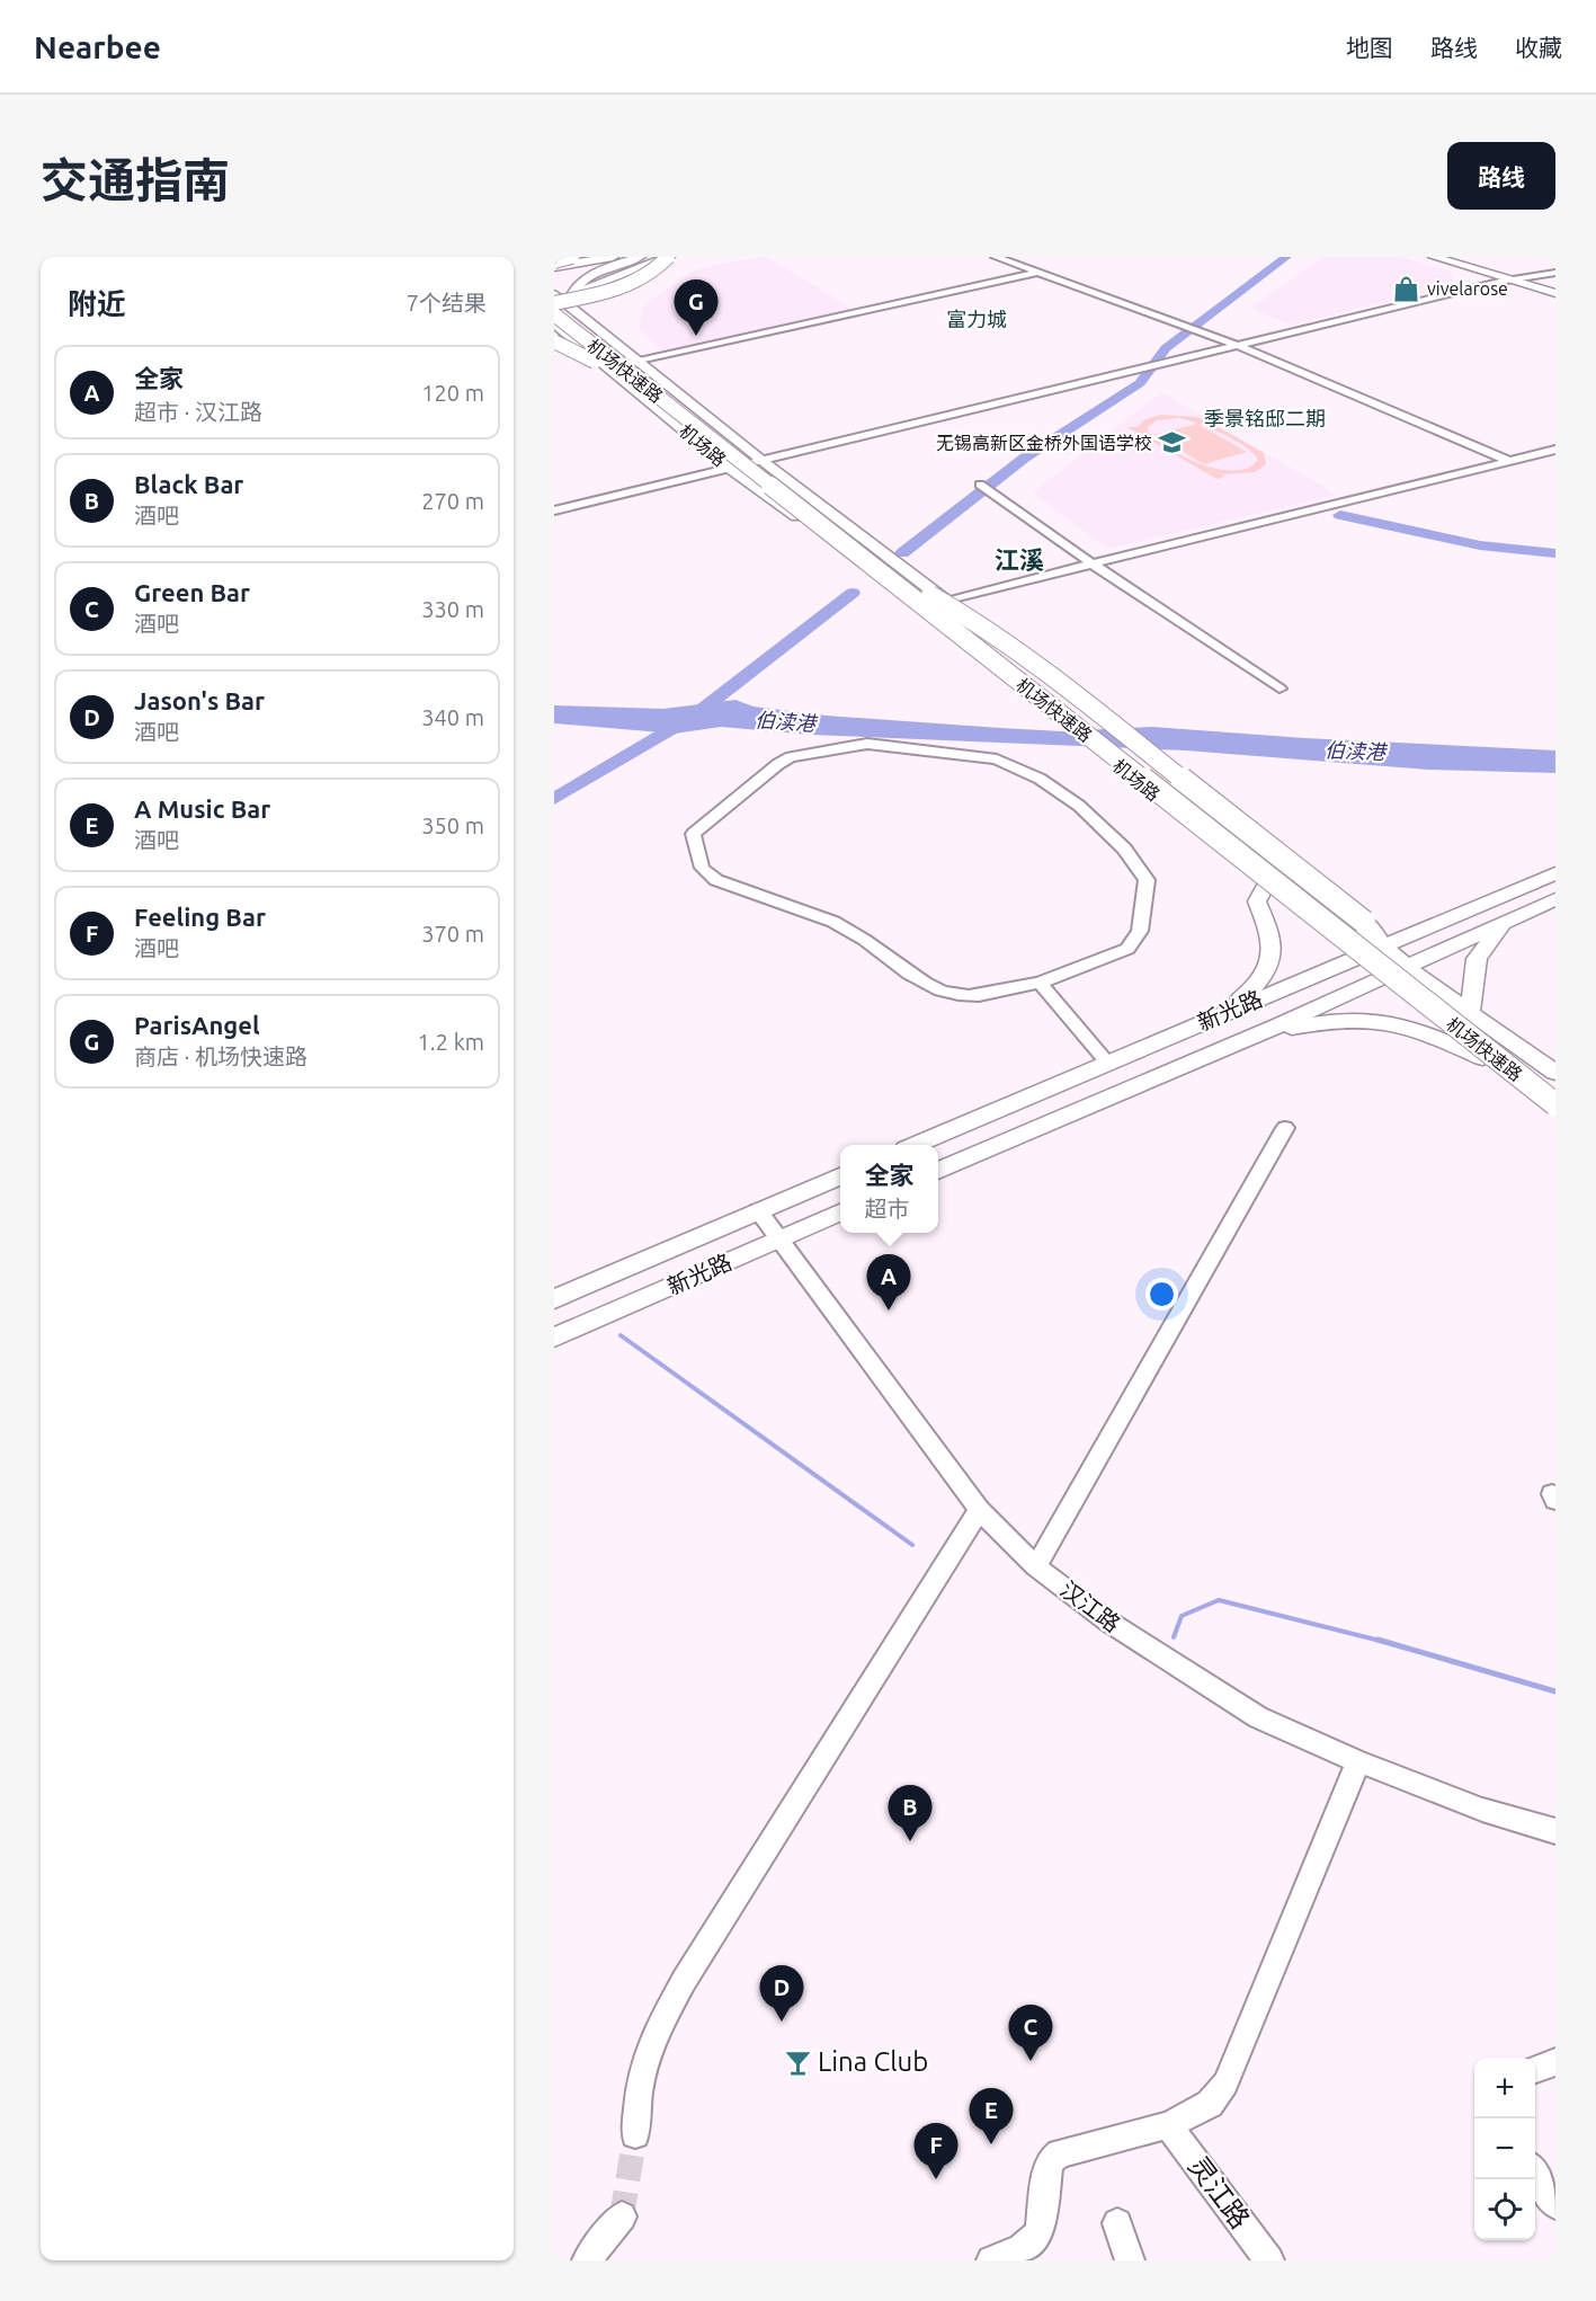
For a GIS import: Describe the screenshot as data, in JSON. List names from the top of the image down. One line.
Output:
{"streets":{"highway":["机场快速路"],"main road":["机场路","新光路"],"street":["汉江路","灵江路"]},"crossings":[["机场快速路","机场路"],["机场路","新光路"],["新光路","汉江路"]],"districts":["富力城","季景铭邸二期","江溪"],"water":["伯渎港"],"places":{"shop":["vivelarose"],"school or university":["无锡高新区金桥外国语学校"],"bar":["Lina Club"]},"page":{"header":"Nearbee","nav":["地图","路线","收藏"],"title":"交通指南","buttons":"路线","heading":["附近","7个结果"],"pins":["G","A","B","D","C","E","F"],"list":[{"mark":"A","name":"全家","note":"超市 · 汉江路","value":"120 m"},{"mark":"B","name":"Black Bar","note":"酒吧","value":"270 m"},{"mark":"C","name":"Green Bar","note":"酒吧","value":"330 m"},{"mark":"D","name":"Jason's Bar","note":"酒吧","value":"340 m"},{"mark":"E","name":"A Music Bar","note":"酒吧","value":"350 m"},{"mark":"F","name":"Feeling Bar","note":"酒吧","value":"370 m"},{"mark":"G","name":"ParisAngel","note":"商店 · 机场快速路","value":"1.2 km"}],"popup":["全家","超市"],"map_buttons":["+","−"]}}
